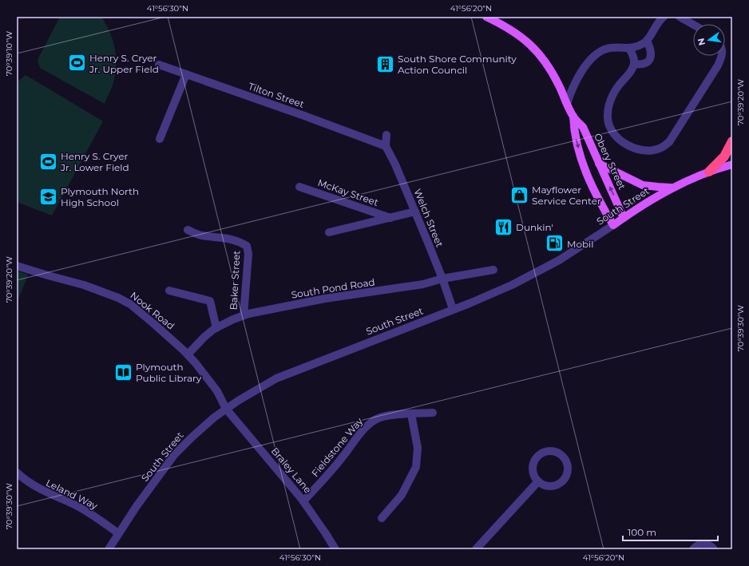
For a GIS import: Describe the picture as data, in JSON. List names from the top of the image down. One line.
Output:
{"streets":{"main road":["Obery Street","South Street"],"street":["Tilton Street","McKay Street","Welch Street","Baker Street","South Pond Road","Nook Road","Fieldstone Way","Braley Lane","Leland Way"]},"crossings":[["Tilton Street","Welch Street"],["Obery Street","South Street"],["South Street","Welch Street"],["South Street","Nook Road"],["South Street","Braley Lane"],["South Street","Leland Way"],["Welch Street","South Pond Road"],["Baker Street","South Pond Road"],["South Pond Road","Nook Road"],["Nook Road","Braley Lane"],["Fieldstone Way","Braley Lane"]],"places":{"sports":["Henry S. Cryer Jr. Upper Field","Henry S. Cryer Jr. Lower Field"],"building":["South Shore Community Action Council"],"shop":["Mayflower Service Center"],"school or university":["Plymouth North High School"],"restaurant":["Dunkin'"],"fuel station":["Mobil"],"library":["Plymouth Public Library"]},"scale_bar":"100 m","north":"left","coordinates":["41°56'30\"N","41°56'20\"N","70°39'10\"W","70°39'20\"W","70°39'30\"W"]}
